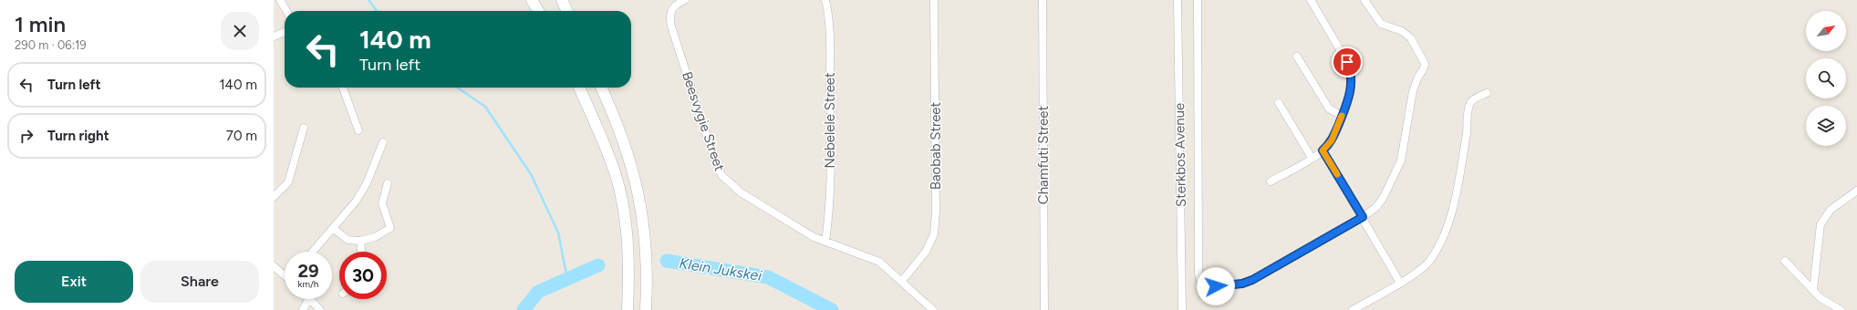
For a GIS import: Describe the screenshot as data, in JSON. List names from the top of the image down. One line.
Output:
{"streets":{"street":["Nebelele Street","Beesvygie Street","Baobab Street","Chamfuti Street","Sterkbos Avenue"]},"crossings":[["Nebelele Street","Beesvygie Street"],["Beesvygie Street","Baobab Street"]],"water":["Klein Jukskei"],"north":"top right","page":{"heading":["1 min","290 m · 06:19"],"turn":["140 m","Turn left"],"list":[{"name":"Turn left","value":"140 m"},{"name":"Turn right","value":"70 m"}],"speed":"29 km/h","limit":"30","buttons":["Exit","Share"]}}
